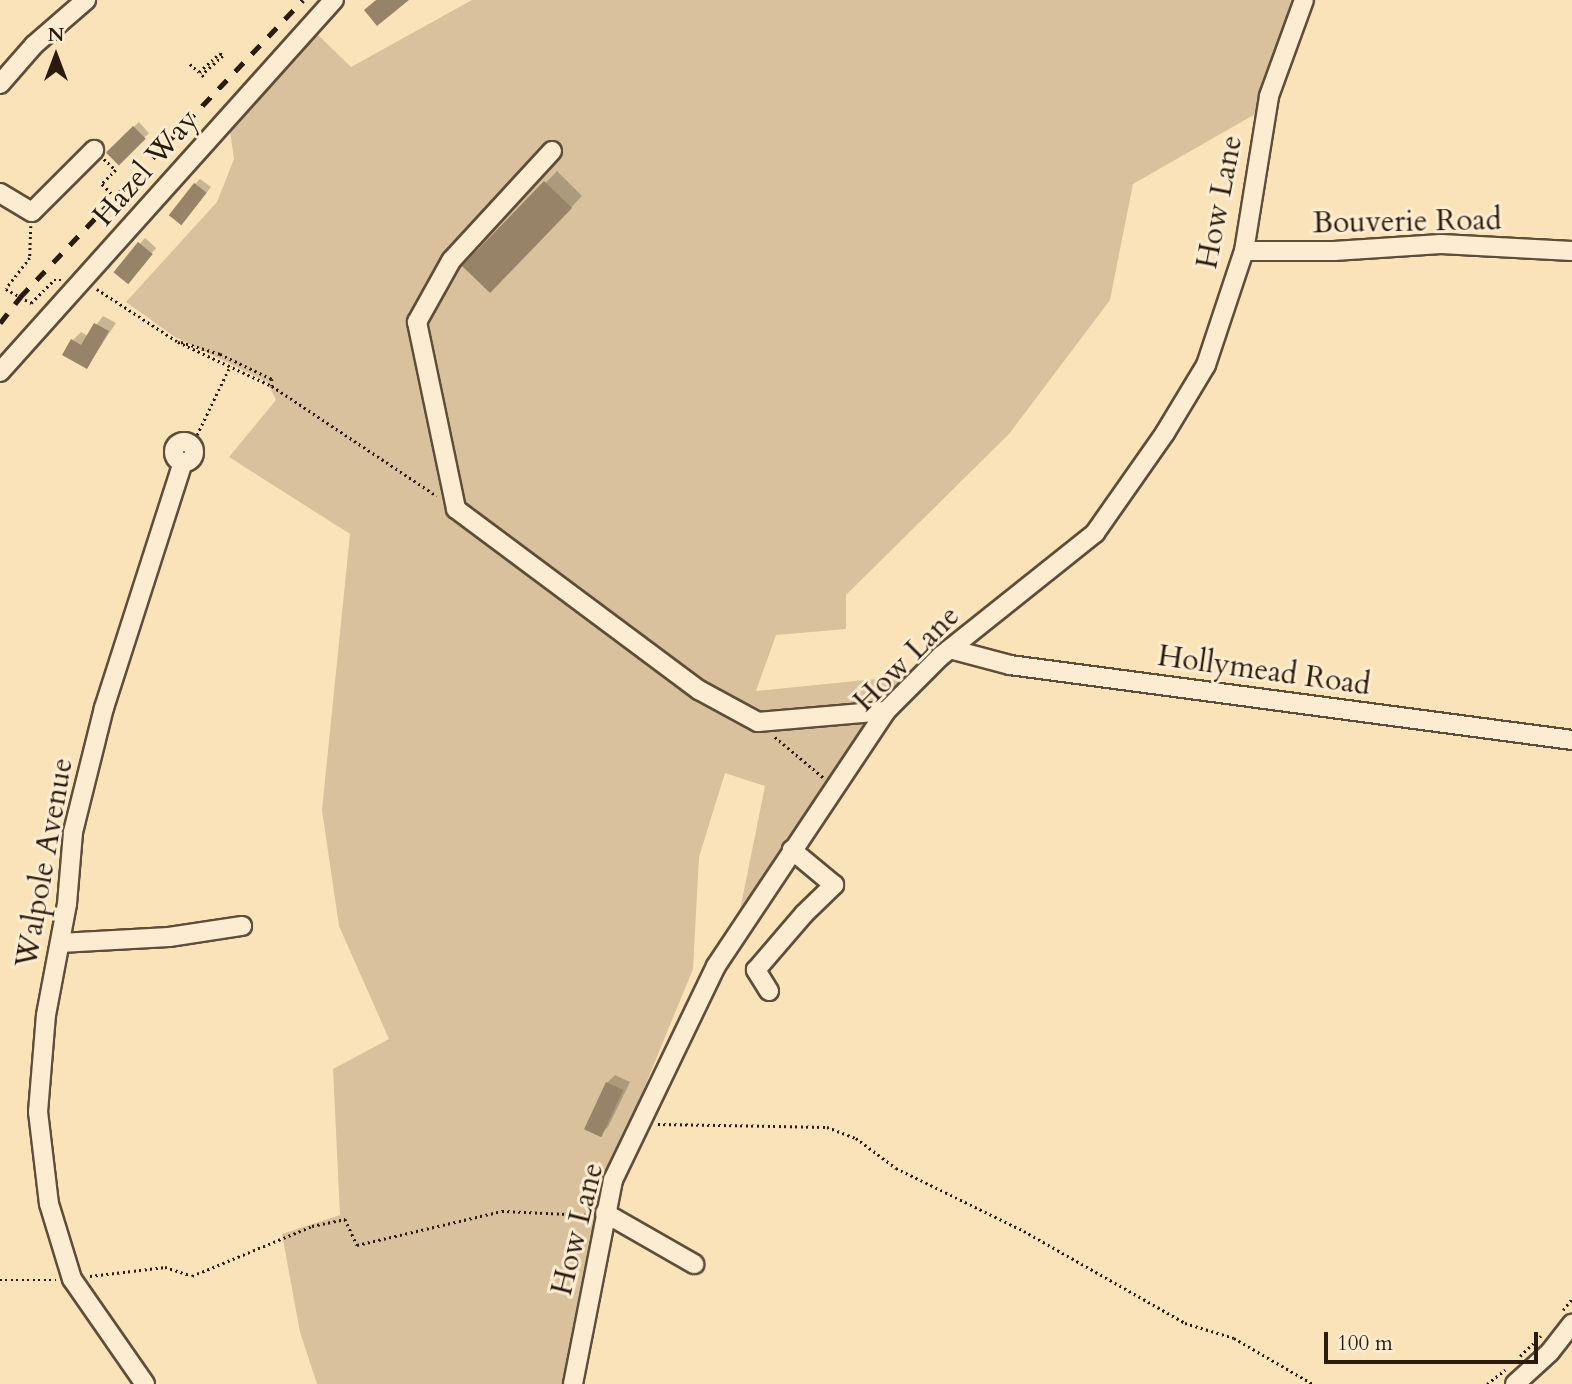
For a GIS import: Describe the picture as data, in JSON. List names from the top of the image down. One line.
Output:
{"streets":{"street":["Hazel Way","How Lane","Bouverie Road","Hollymead Road","Walpole Avenue"]},"crossings":[["How Lane","Bouverie Road"],["How Lane","Hollymead Road"]],"scale_bar":"100 m","north":"top"}
